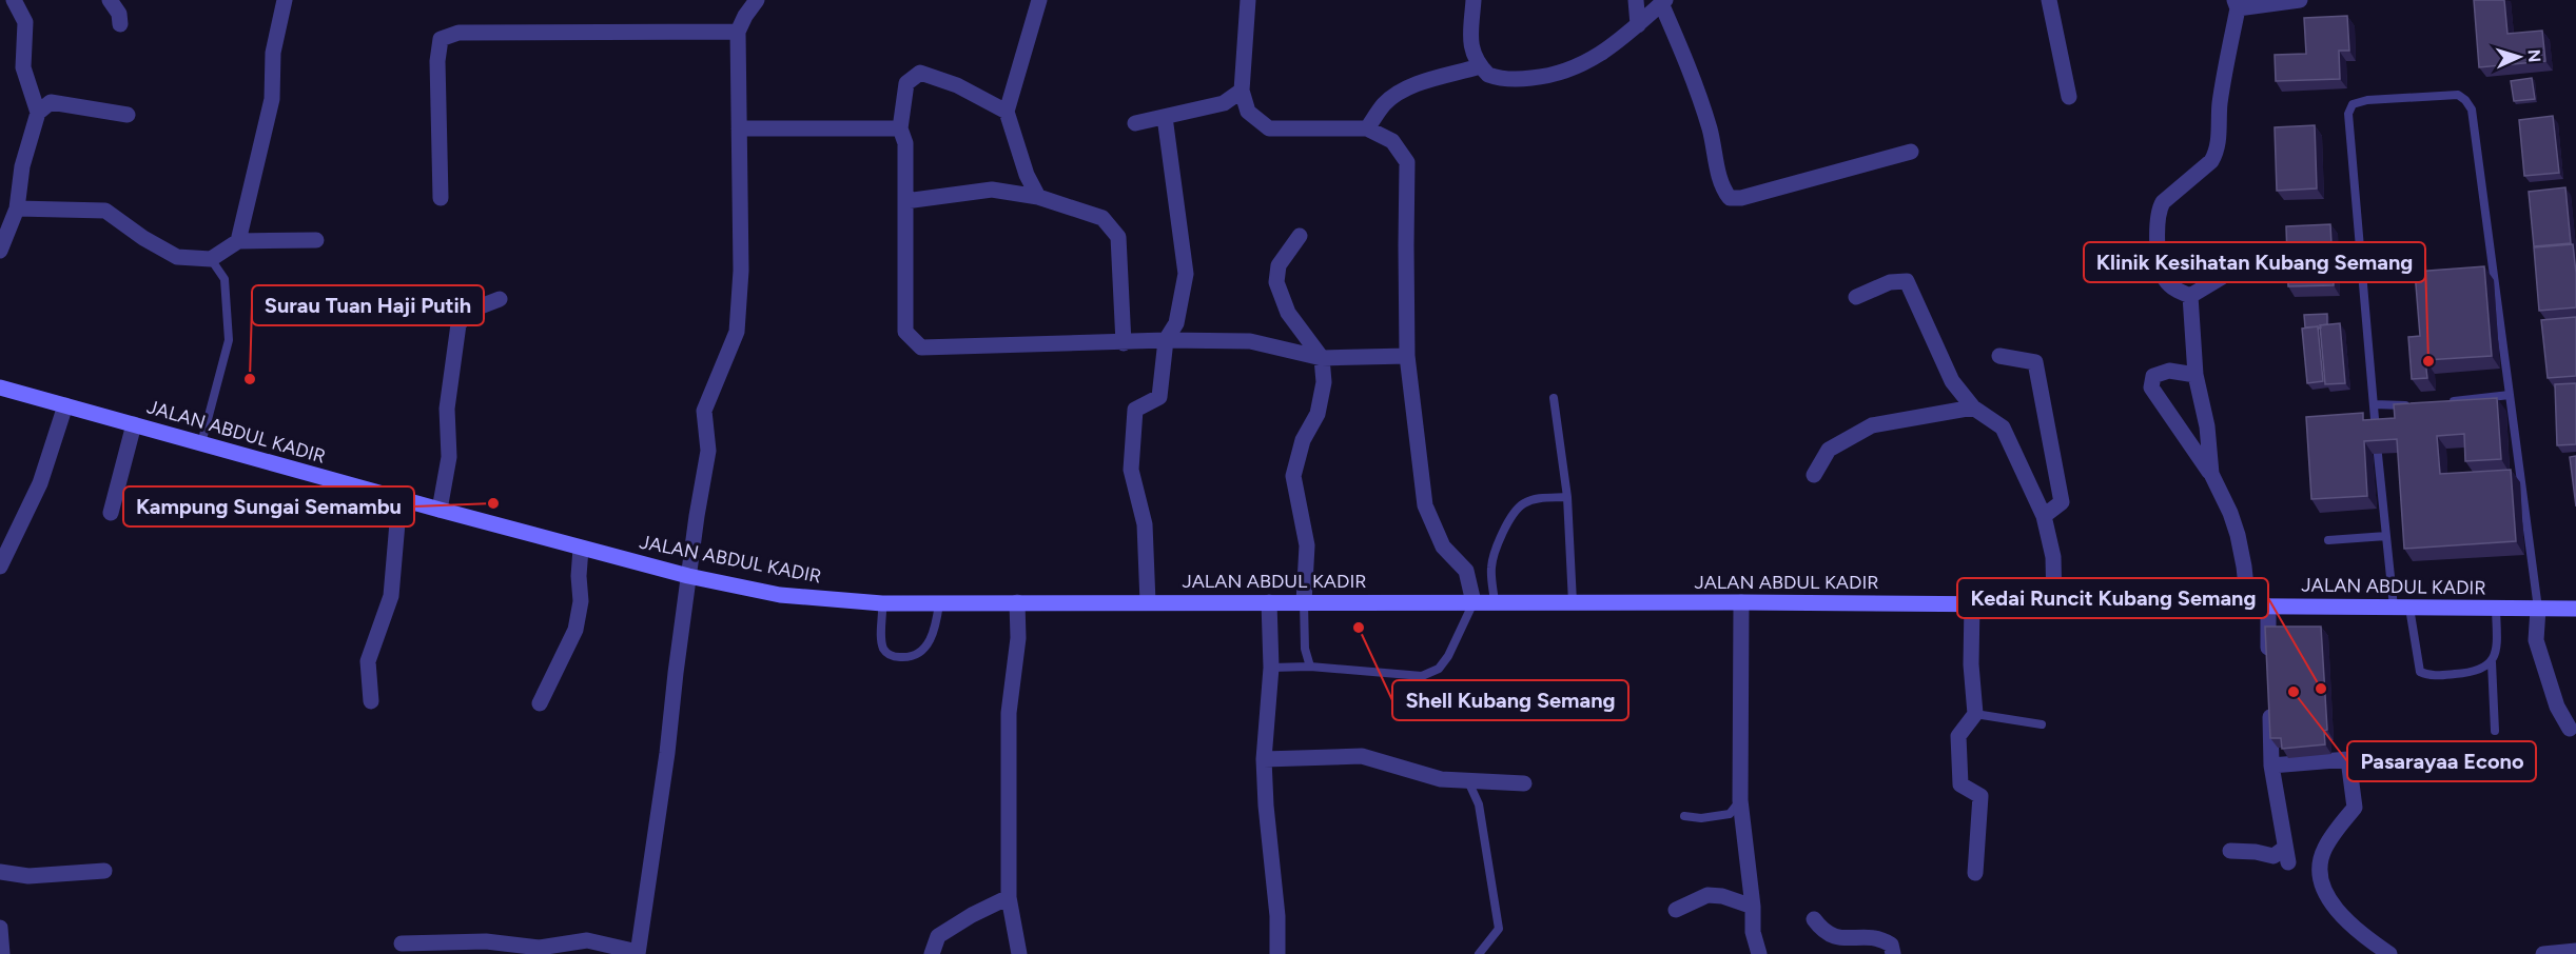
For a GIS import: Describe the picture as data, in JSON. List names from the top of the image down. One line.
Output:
{"streets":{"main road":["JALAN ABDUL KADIR"]},"places":["Klinik Kesihatan Kubang Semang","Surau Tuan Haji Putih","Kampung Sungai Semambu","Shell Kubang Semang","Kedai Runcit Kubang Semang","Pasarayaa Econo"],"north":"right"}
